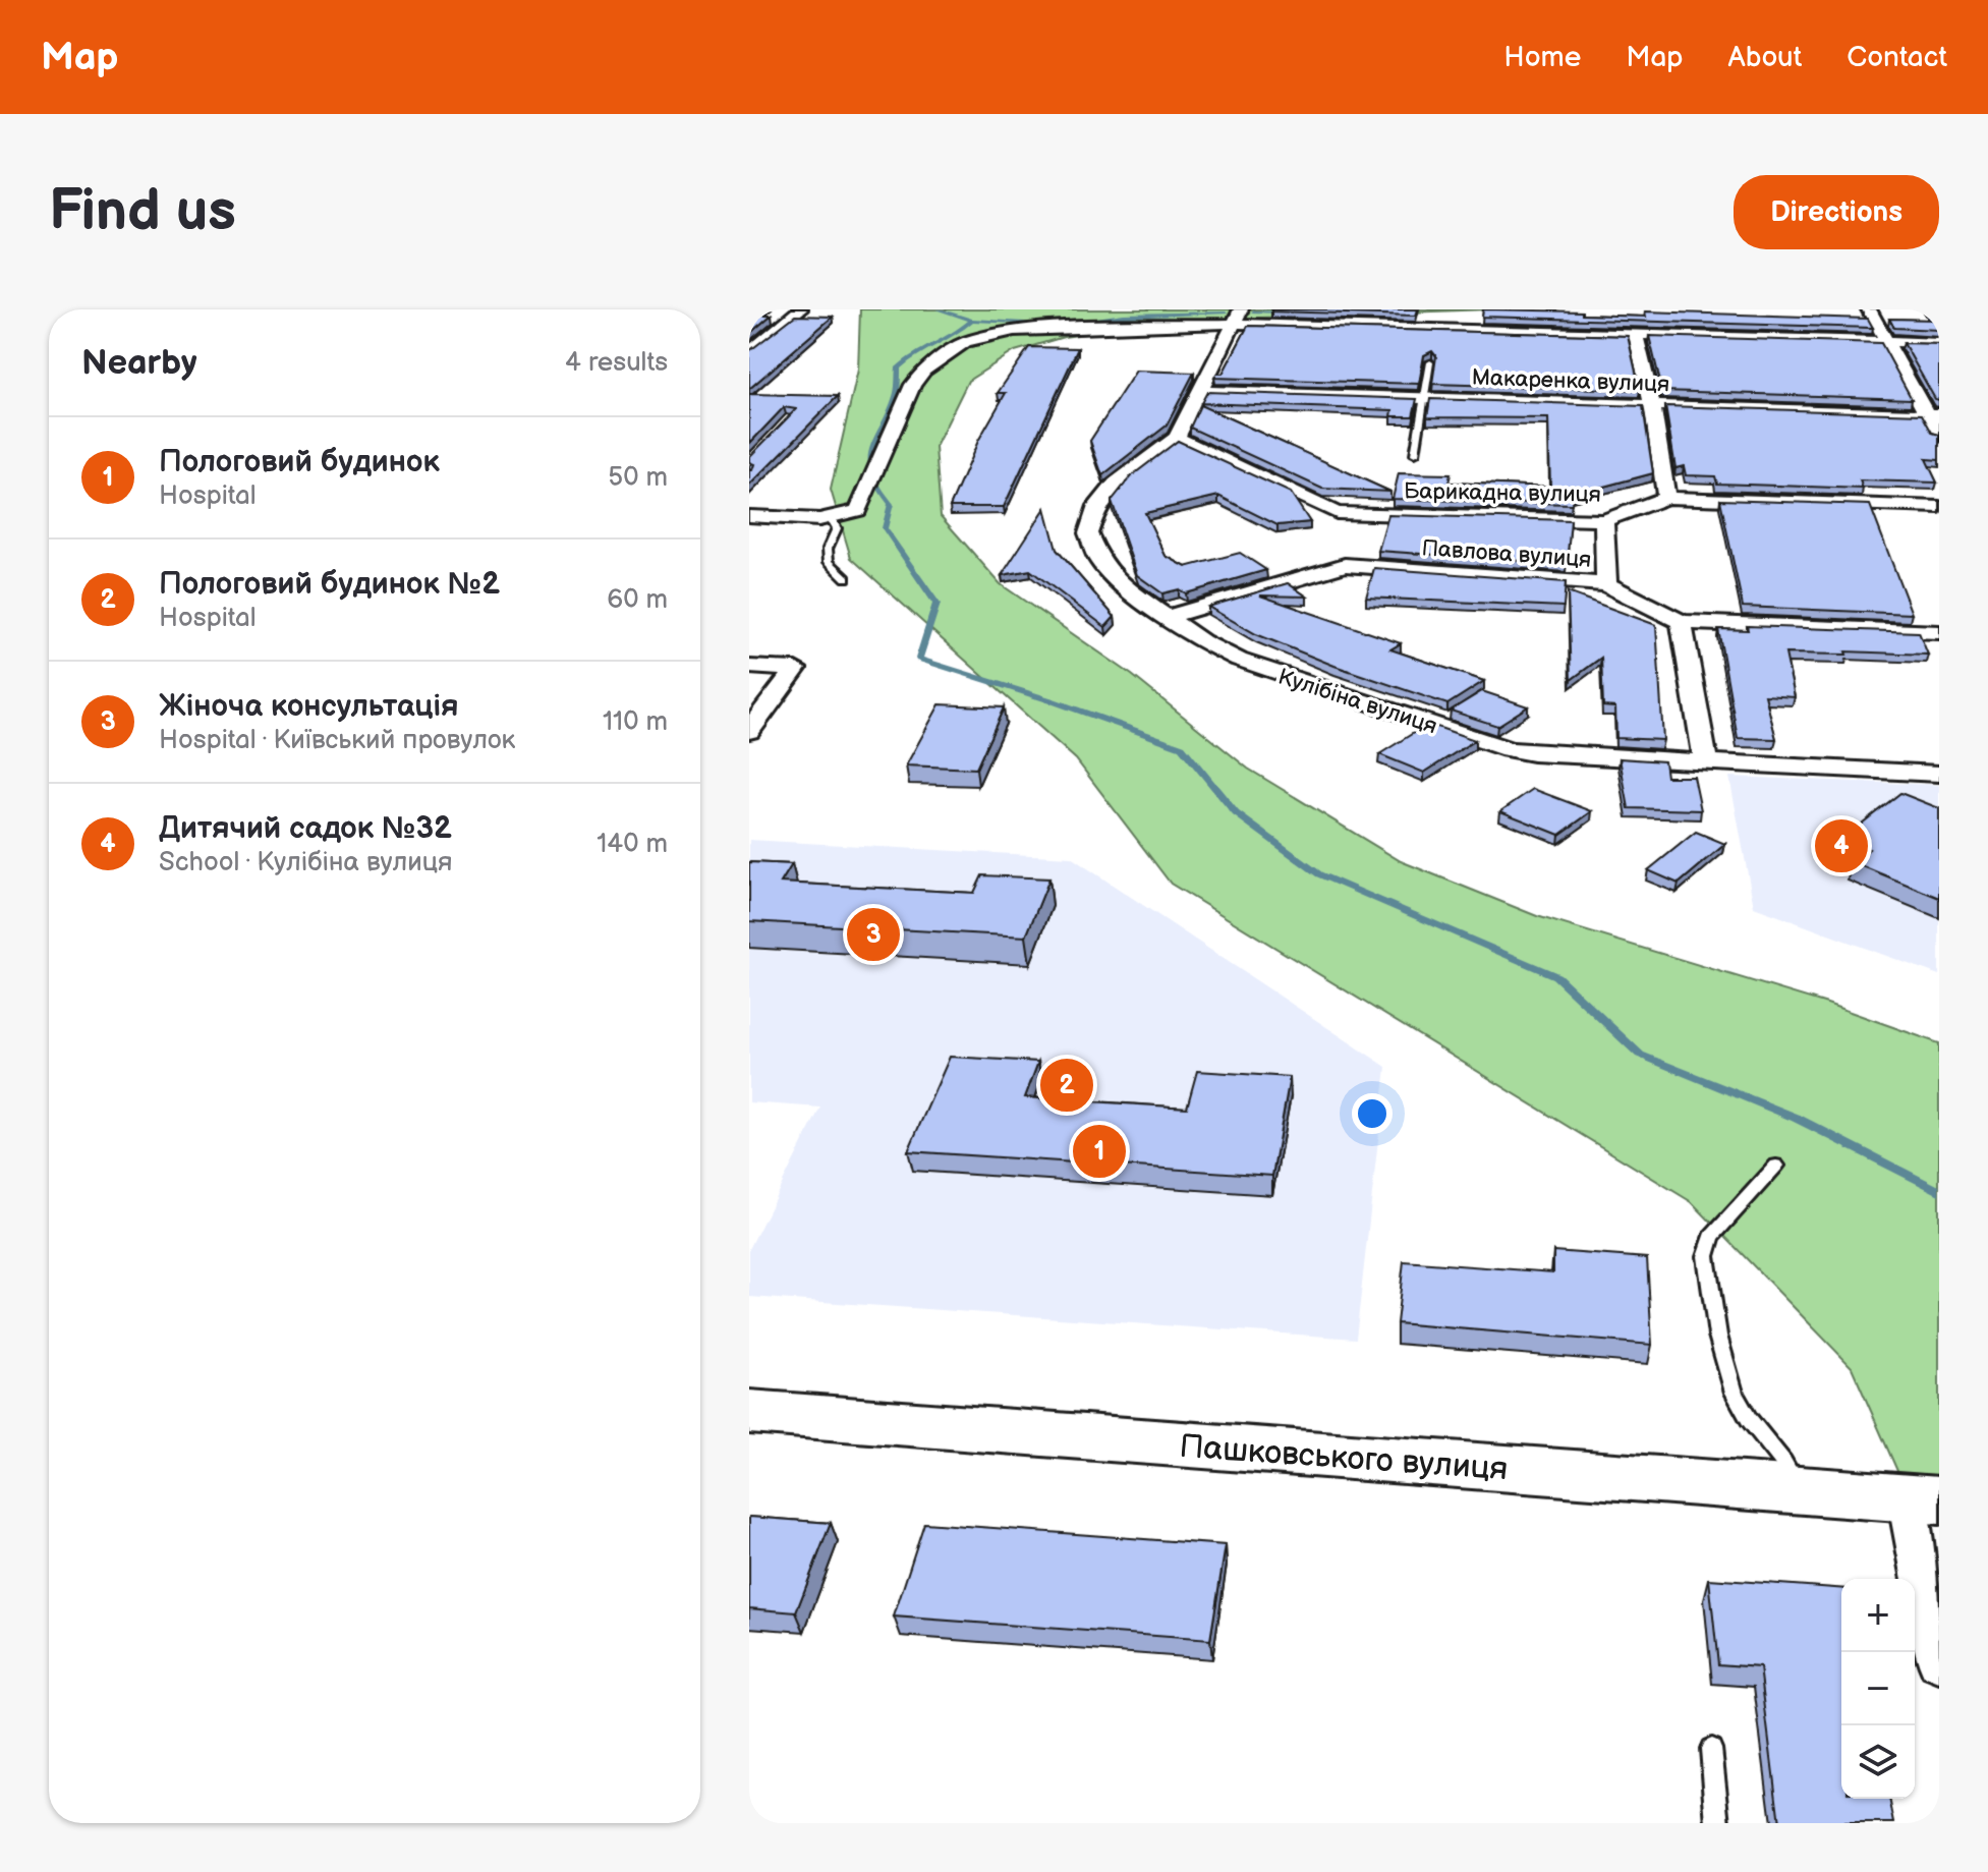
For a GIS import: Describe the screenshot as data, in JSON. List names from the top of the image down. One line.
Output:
{"streets":{"street":["Макаренка вулиця","Барикадна вулиця","Павлова вулиця","Кулібіна вулиця","Пашковського вулиця"]},"crossings":[["Макаренка вулиця","Кулібіна вулиця"],["Барикадна вулиця","Кулібіна вулиця"],["Павлова вулиця","Кулібіна вулиця"]],"page":{"header":"Map","nav":["Home","Map","About","Contact"],"buttons":"Directions","title":"Find us","heading":["Nearby","4 results"],"list":[{"mark":"1","name":"Пологовий будинок","note":"Hospital","value":"50 m"},{"mark":"2","name":"Пологовий будинок №2","note":"Hospital","value":"60 m"},{"mark":"3","name":"Жіноча консультація","note":"Hospital · Київський провулок","value":"110 m"},{"mark":"4","name":"Дитячий садок №32","note":"School · Кулібіна вулиця","value":"140 m"}],"pins":["4","3","2","1"],"map_buttons":["+","−"]}}
